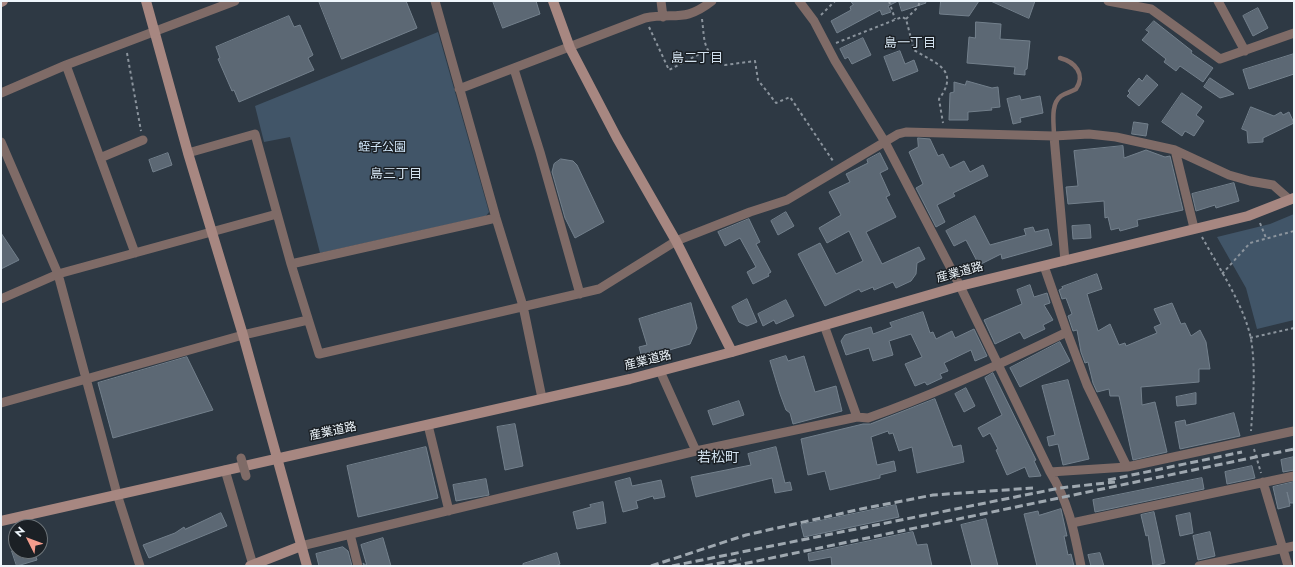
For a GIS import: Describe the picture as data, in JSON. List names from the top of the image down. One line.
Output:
{"streets":{"street":["産業道路"]},"districts":["島一丁目","島二丁目","島三丁目","若松町"],"parks":["蛭子公園"],"north":"top left"}
